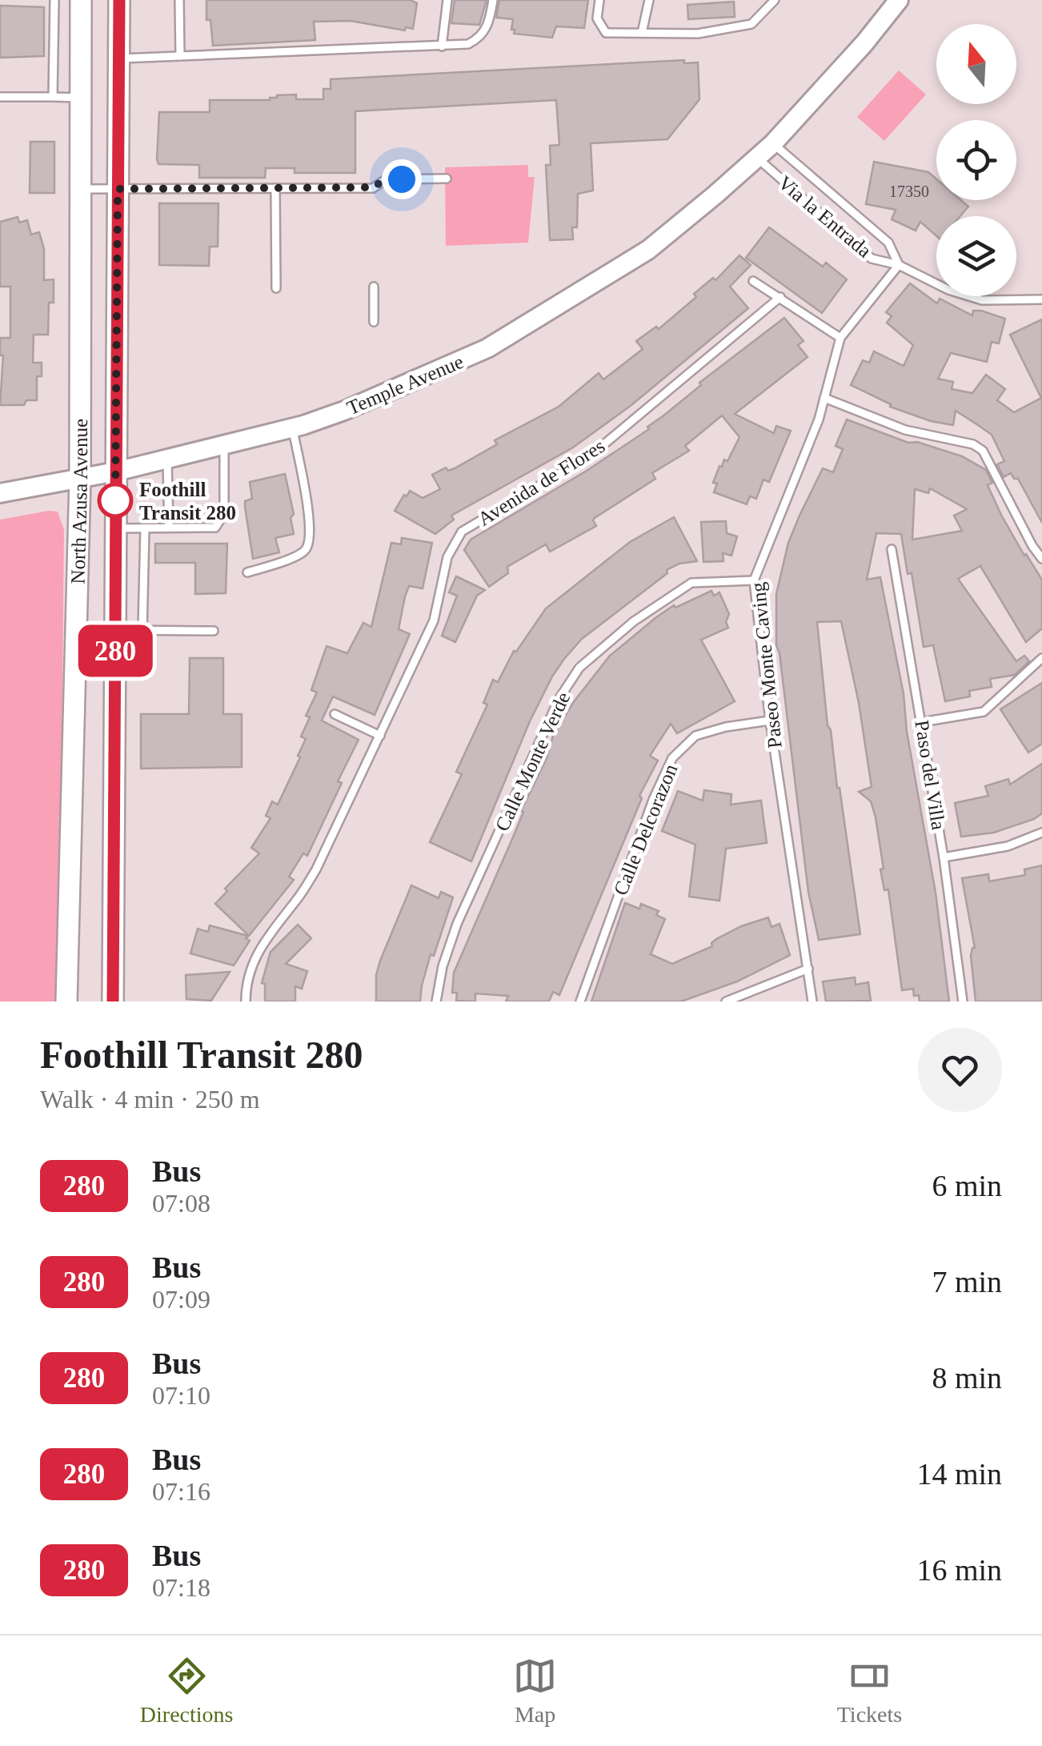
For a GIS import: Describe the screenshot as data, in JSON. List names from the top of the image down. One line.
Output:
{"streets":{"main road":["Temple Avenue","North Azusa Avenue"],"lane":["Via la Entrada","Avenida de Flores","Paseo Monte Caving","Calle Monte Verde","Paso del Villa","Calle Delcorazon"]},"crossings":[["Via la Entrada","Temple Avenue"],["Via la Entrada","Paseo Monte Caving"],["Temple Avenue","North Azusa Avenue"],["Paseo Monte Caving","Calle Monte Verde"],["Paseo Monte Caving","Calle Delcorazon"]],"places":["Foothill Transit 280"],"lines":["bus line 280"],"house_numbers":["17350"],"north":"top","page":{"on_map":"280","heading":["Foothill Transit 280","Walk · 4 min · 250 m"],"list":[{"mark":"280","name":"Bus","note":"07:08","value":"6 min"},{"mark":"280","name":"Bus","note":"07:09","value":"7 min"},{"mark":"280","name":"Bus","note":"07:10","value":"8 min"},{"mark":"280","name":"Bus","note":"07:16","value":"14 min"},{"mark":"280","name":"Bus","note":"07:18","value":"16 min"}],"tabs":["Directions","Map","Tickets"]}}
